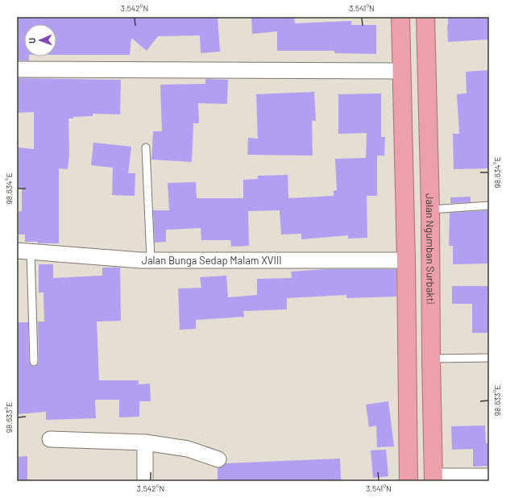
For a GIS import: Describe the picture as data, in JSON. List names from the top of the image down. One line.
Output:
{"streets":{"highway":["Jalan Ngumban Surbakti"],"street":["Jalan Bunga Sedap Malam XVIII"]},"north":"left","coordinates":["3.542°N","3.541°N","98.634°E","98.633°E"]}
